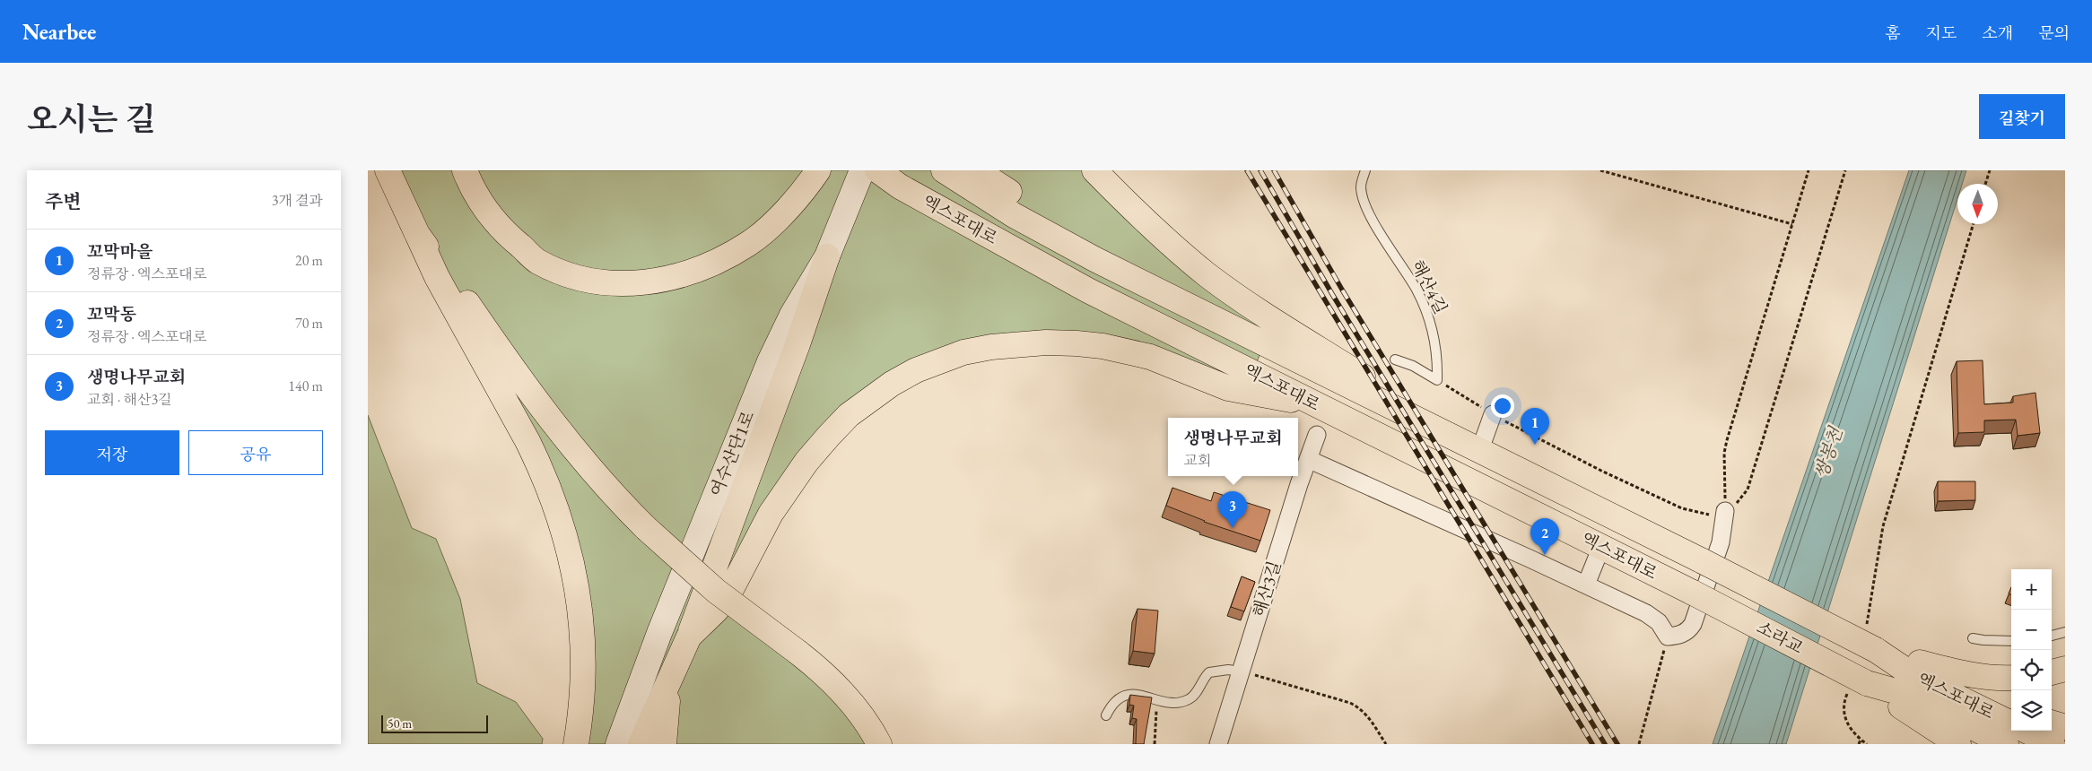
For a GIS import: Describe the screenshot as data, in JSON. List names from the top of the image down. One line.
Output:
{"streets":{"highway":["엑스포대로","소라교"],"street":["여수산단1로","해산3길"],"lane":["해산4길"]},"crossings":[["엑스포대로","소라교"]],"water":["쌍봉천"],"scale_bar":"50 m","north":"bottom","page":{"header":"Nearbee","nav":["홈","지도","소개","문의"],"title":"오시는 길","buttons":["길찾기",["저장","공유"]],"heading":["주변","3개 결과"],"list":[{"mark":"1","name":"꼬막마을","note":"정류장 · 엑스포대로","value":"20 m"},{"mark":"2","name":"꼬막동","note":"정류장 · 엑스포대로","value":"70 m"},{"mark":"3","name":"생명나무교회","note":"교회 · 해산3길","value":"140 m"}],"pins":["1","3","2"],"popup":["생명나무교회","교회"],"map_buttons":["+","−"],"scale":"50 m"}}
